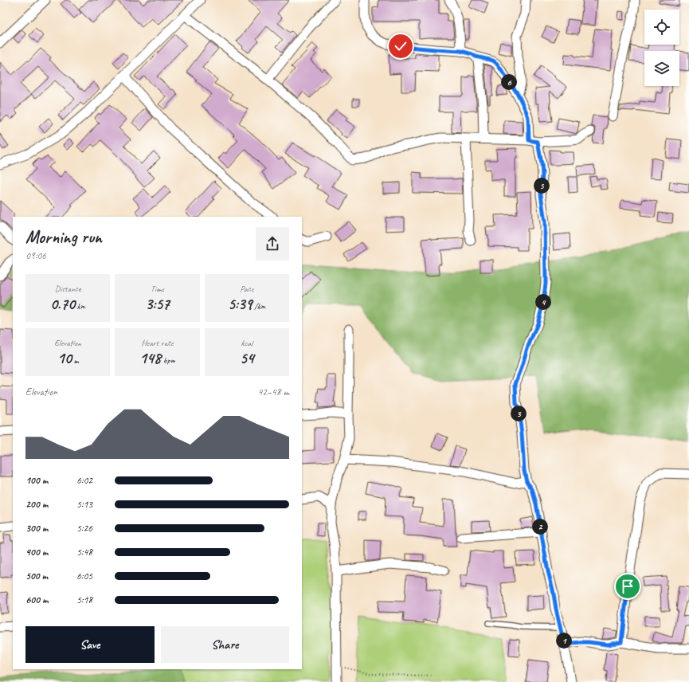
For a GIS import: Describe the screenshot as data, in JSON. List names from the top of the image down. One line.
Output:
{"page":{"pins":["6","5","4","3","2","1"],"heading":["Morning run","09:06"],"stats":[["Distance","0.70 km"],["Time","3:57"],["Pace","5:39 /km"],["Elevation","10 m"],["Heart rate","148 bpm"],["kcal","54"]],"chart":["Elevation","42–48 m"],"list":[{"name":"100 m","note":"6:02"},{"name":"200 m","note":"5:13"},{"name":"300 m","note":"5:26"},{"name":"400 m","note":"5:48"},{"name":"500 m","note":"6:05"},{"name":"600 m","note":"5:18"}],"buttons":["Save","Share"]}}
